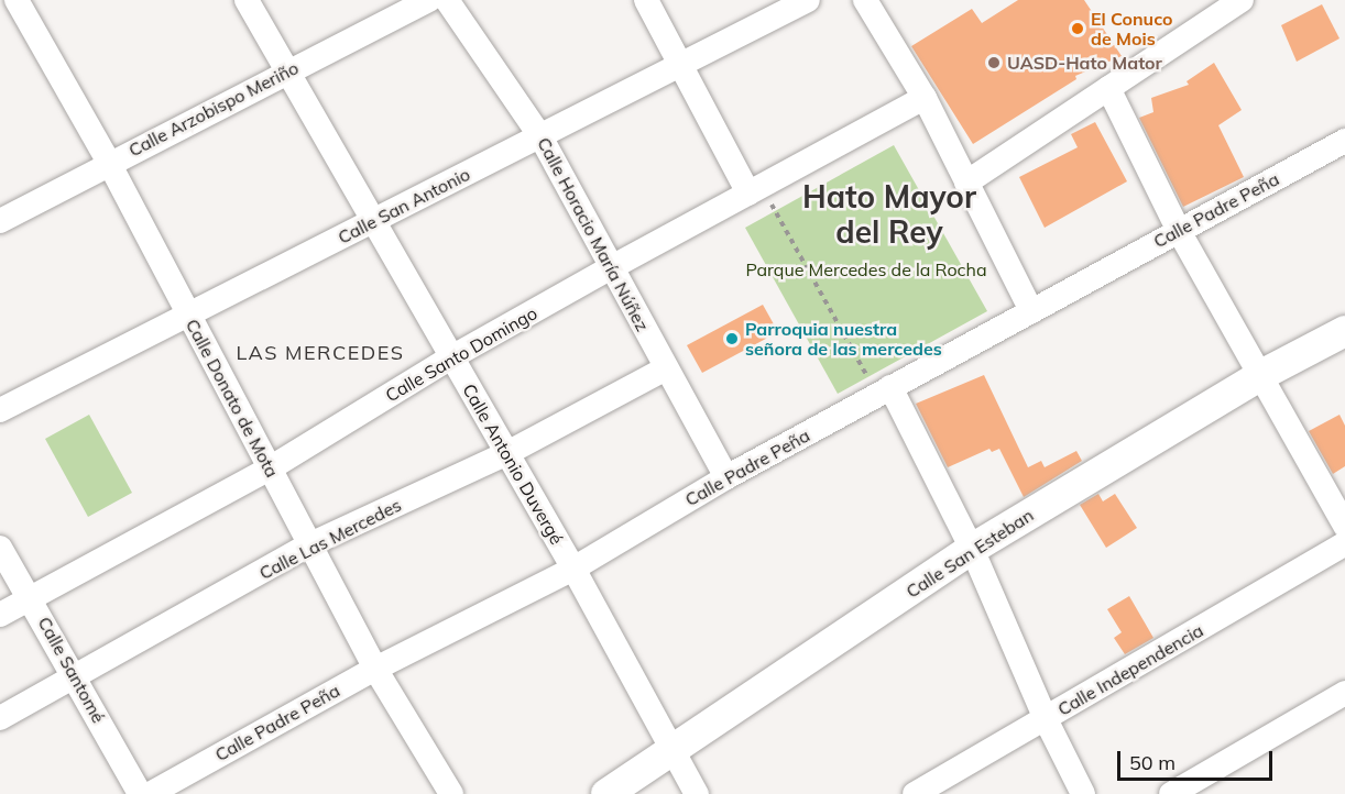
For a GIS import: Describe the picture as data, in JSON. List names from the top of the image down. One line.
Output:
{"streets":{"street":["Calle Arzobispo Meriño","Calle San Antonio","Calle Padre Peña","Calle Horacio María Núñez","Calle Santo Domingo","Calle Donato de Mota","Calle Antonio Duvergé","Calle Las Mercedes","Calle San Esteban","Calle Santomé","Calle Independencia"]},"crossings":[["Calle Arzobispo Meriño","Calle Donato de Mota"],["Calle Arzobispo Meriño","Calle Antonio Duvergé"],["Calle San Antonio","Calle Horacio María Núñez"],["Calle San Antonio","Calle Donato de Mota"],["Calle San Antonio","Calle Antonio Duvergé"],["Calle Padre Peña","Calle Horacio María Núñez"],["Calle Padre Peña","Calle Donato de Mota"],["Calle Padre Peña","Calle Antonio Duvergé"],["Calle Horacio María Núñez","Calle Santo Domingo"],["Calle Horacio María Núñez","Calle Las Mercedes"],["Calle Santo Domingo","Calle Donato de Mota"],["Calle Santo Domingo","Calle Antonio Duvergé"],["Calle Santo Domingo","Calle Santomé"],["Calle Donato de Mota","Calle Las Mercedes"],["Calle Antonio Duvergé","Calle Las Mercedes"],["Calle Antonio Duvergé","Calle San Esteban"],["Calle Las Mercedes","Calle Santomé"]],"districts":["Hato Mayor del Rey","LAS MERCEDES"],"parks":["Parque Mercedes de la Rocha"],"places":["El Conuco de Mois","UASD-Hato Mator","Parroquia nuestra señora de las mercedes"],"scale_bar":"50 m"}
